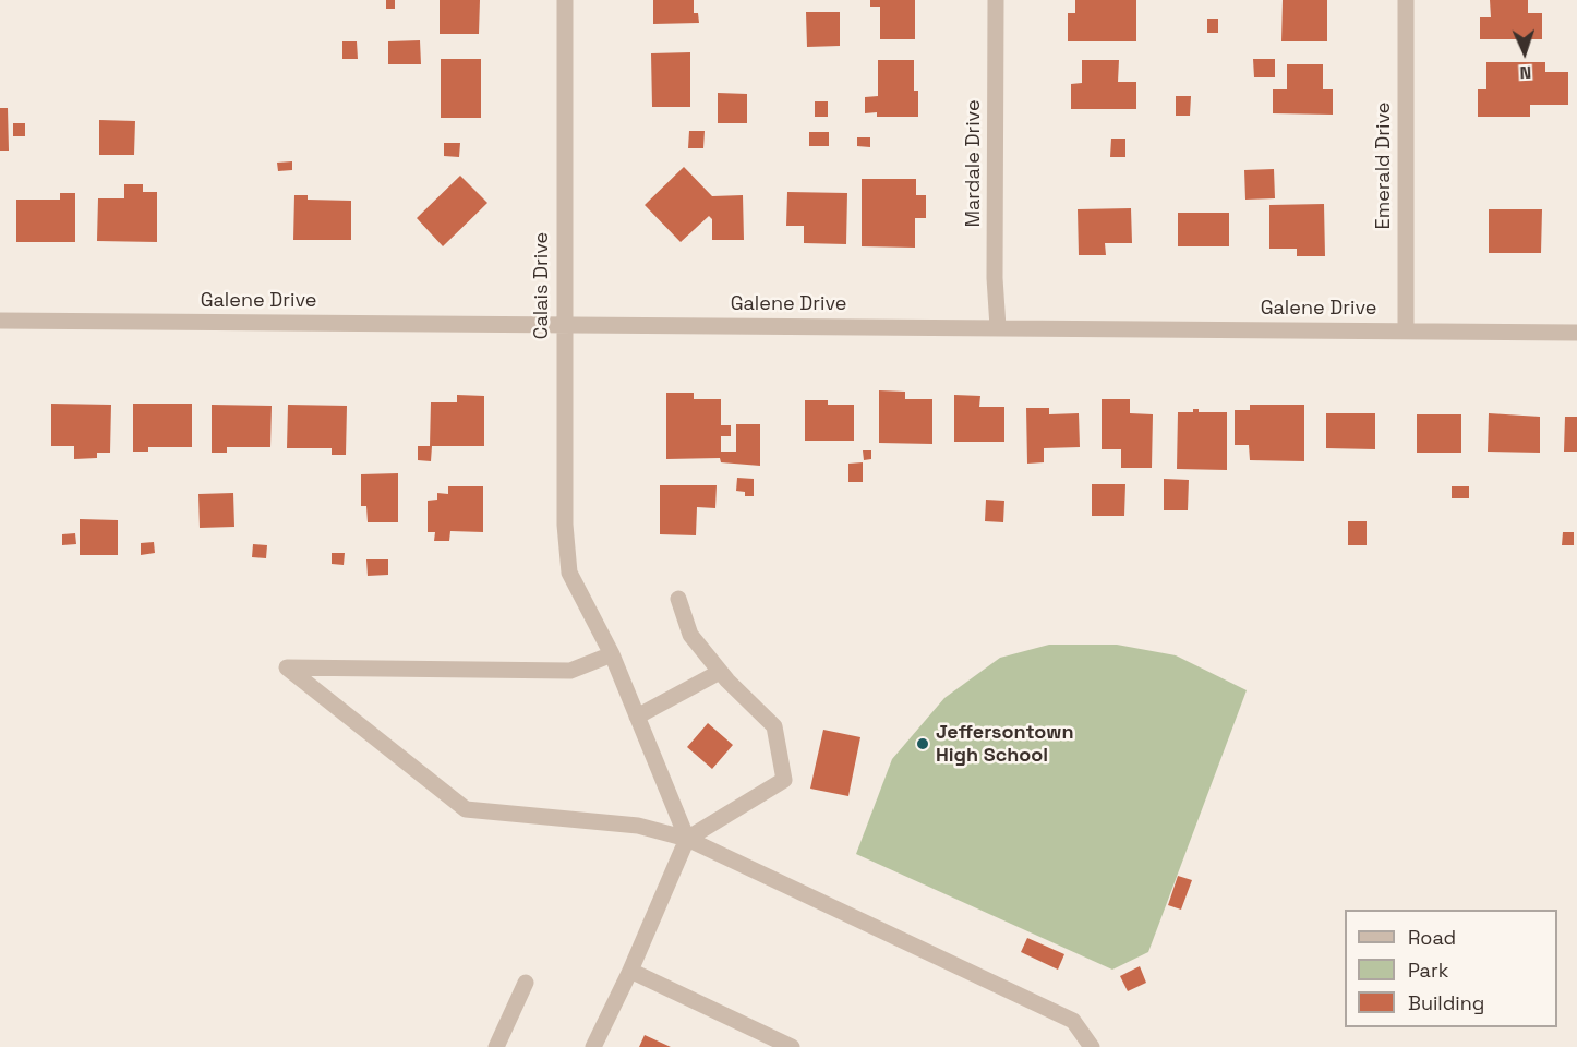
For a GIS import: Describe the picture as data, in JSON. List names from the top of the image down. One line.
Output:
{"streets":{"street":["Mardale Drive","Emerald Drive","Calais Drive","Galene Drive"]},"crossings":[["Mardale Drive","Galene Drive"],["Emerald Drive","Galene Drive"],["Calais Drive","Galene Drive"]],"places":["Jeffersontown High School"],"legend":["Road","Park","Building"],"north":"bottom"}
